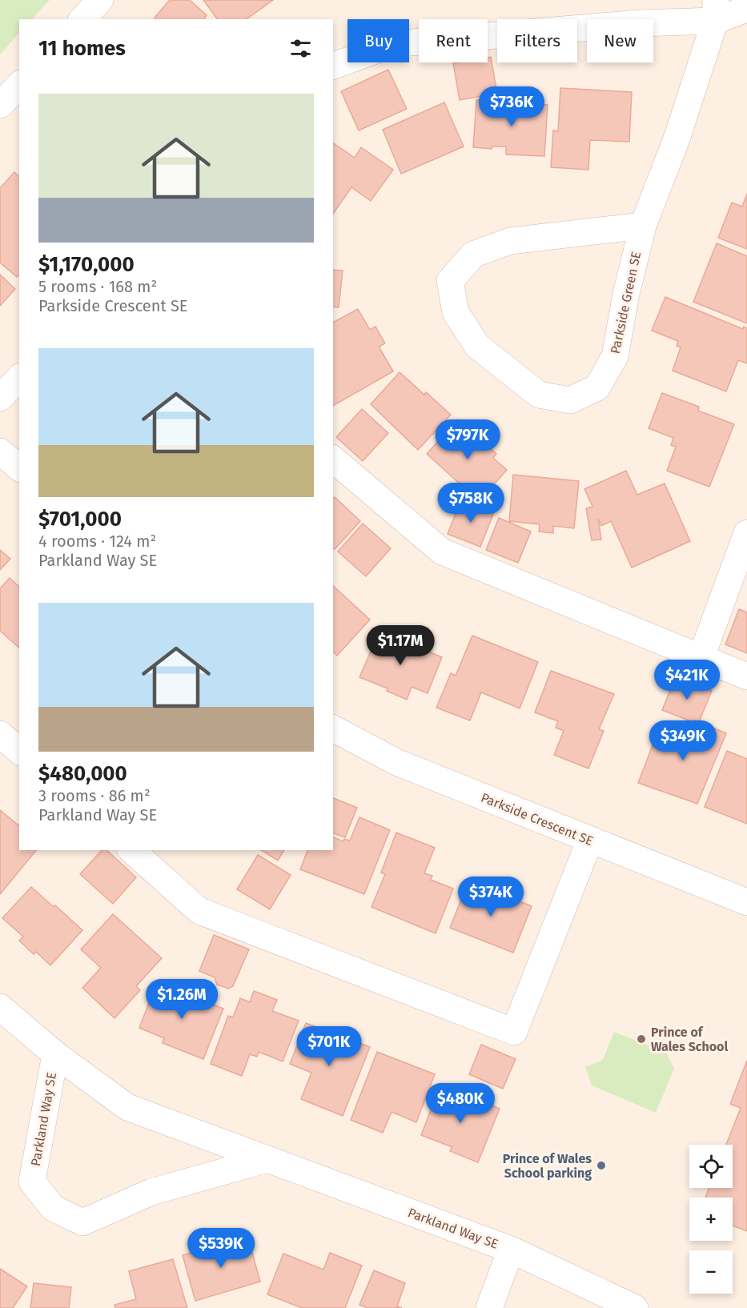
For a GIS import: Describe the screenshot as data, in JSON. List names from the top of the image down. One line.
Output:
{"streets":{"street":["Parkside Green SE","Parkside Crescent SE","Parkland Way SE"]},"places":["Prince of Wales School","Prince of Wales School parking"],"page":{"chip":["Buy","Rent","Filters","New"],"heading":"11 homes","list":[{"name":"$1,170,000","note":"5 rooms · 168 m² · Parkside Crescent SE"},{"name":"$701,000","note":"4 rooms · 124 m² · Parkland Way SE"},{"name":"$480,000","note":"3 rooms · 86 m² · Parkland Way SE"}],"price":["$736K","$797K","$758K","$1.17M","$421K","$349K","$374K","$1.26M","$701K","$480K","$539K"],"map_buttons":["+","−"]}}
